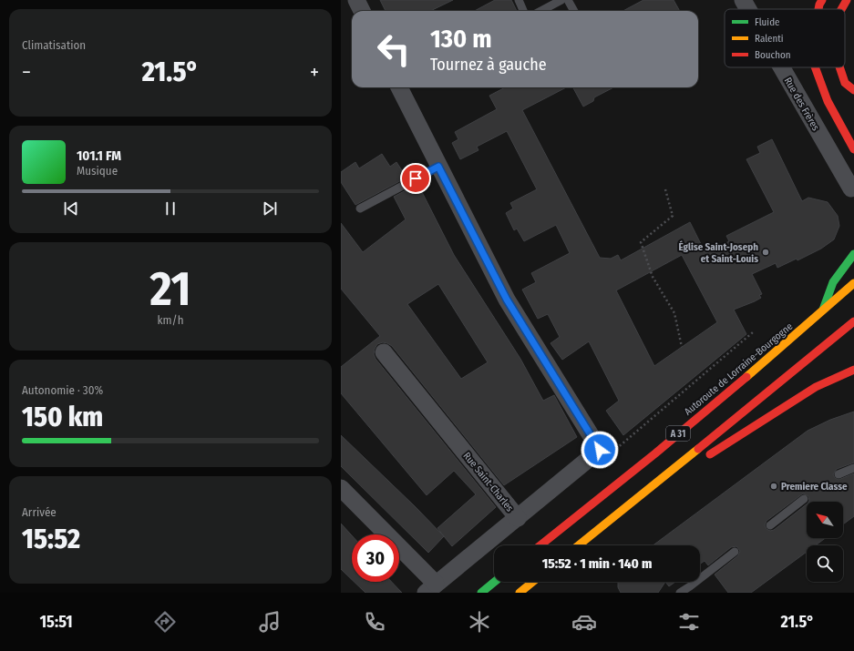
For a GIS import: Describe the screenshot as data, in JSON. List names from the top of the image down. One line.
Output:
{"streets":{"highway":["Autoroute de Lorraine-Bourgogne","A 31"],"street":["Rue des Frères","Rue Saint-Charles"]},"places":["Église Saint-Joseph et Saint-Louis","Premiere Classe"],"legend":["Fluide","Ralenti","Bouchon"],"north":"top left","page":{"tile":["Climatisation",["21","km/h"],["Autonomie · 30%","150 km"],["Arrivée","15:52"]],"turn":["130 m","Tournez à gauche"],"heat":["−","21.5°","+"],"song":["101.1 FM","Musique"],"limit":"30","trip":"15:52 · 1 min · 140 m","tabs":["15:51","21.5°"]}}
